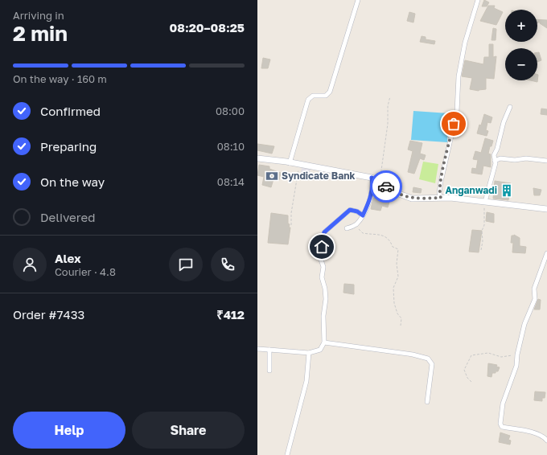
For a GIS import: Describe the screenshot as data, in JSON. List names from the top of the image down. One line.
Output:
{"places":{"bank":["Syndicate Bank"],"building":["Anganwadi"]},"page":{"heading":["2 min","Arriving in","08:20–08:25"],"panel":["Alex","Courier · 4.8","Order #7433","₹412"],"map_buttons":["+","−"],"bar":"On the way · 160 m","list":[["Confirmed","08:00"],["Preparing","08:10"],["On the way","08:14"],"Delivered"],"buttons":["Help","Share"]}}
